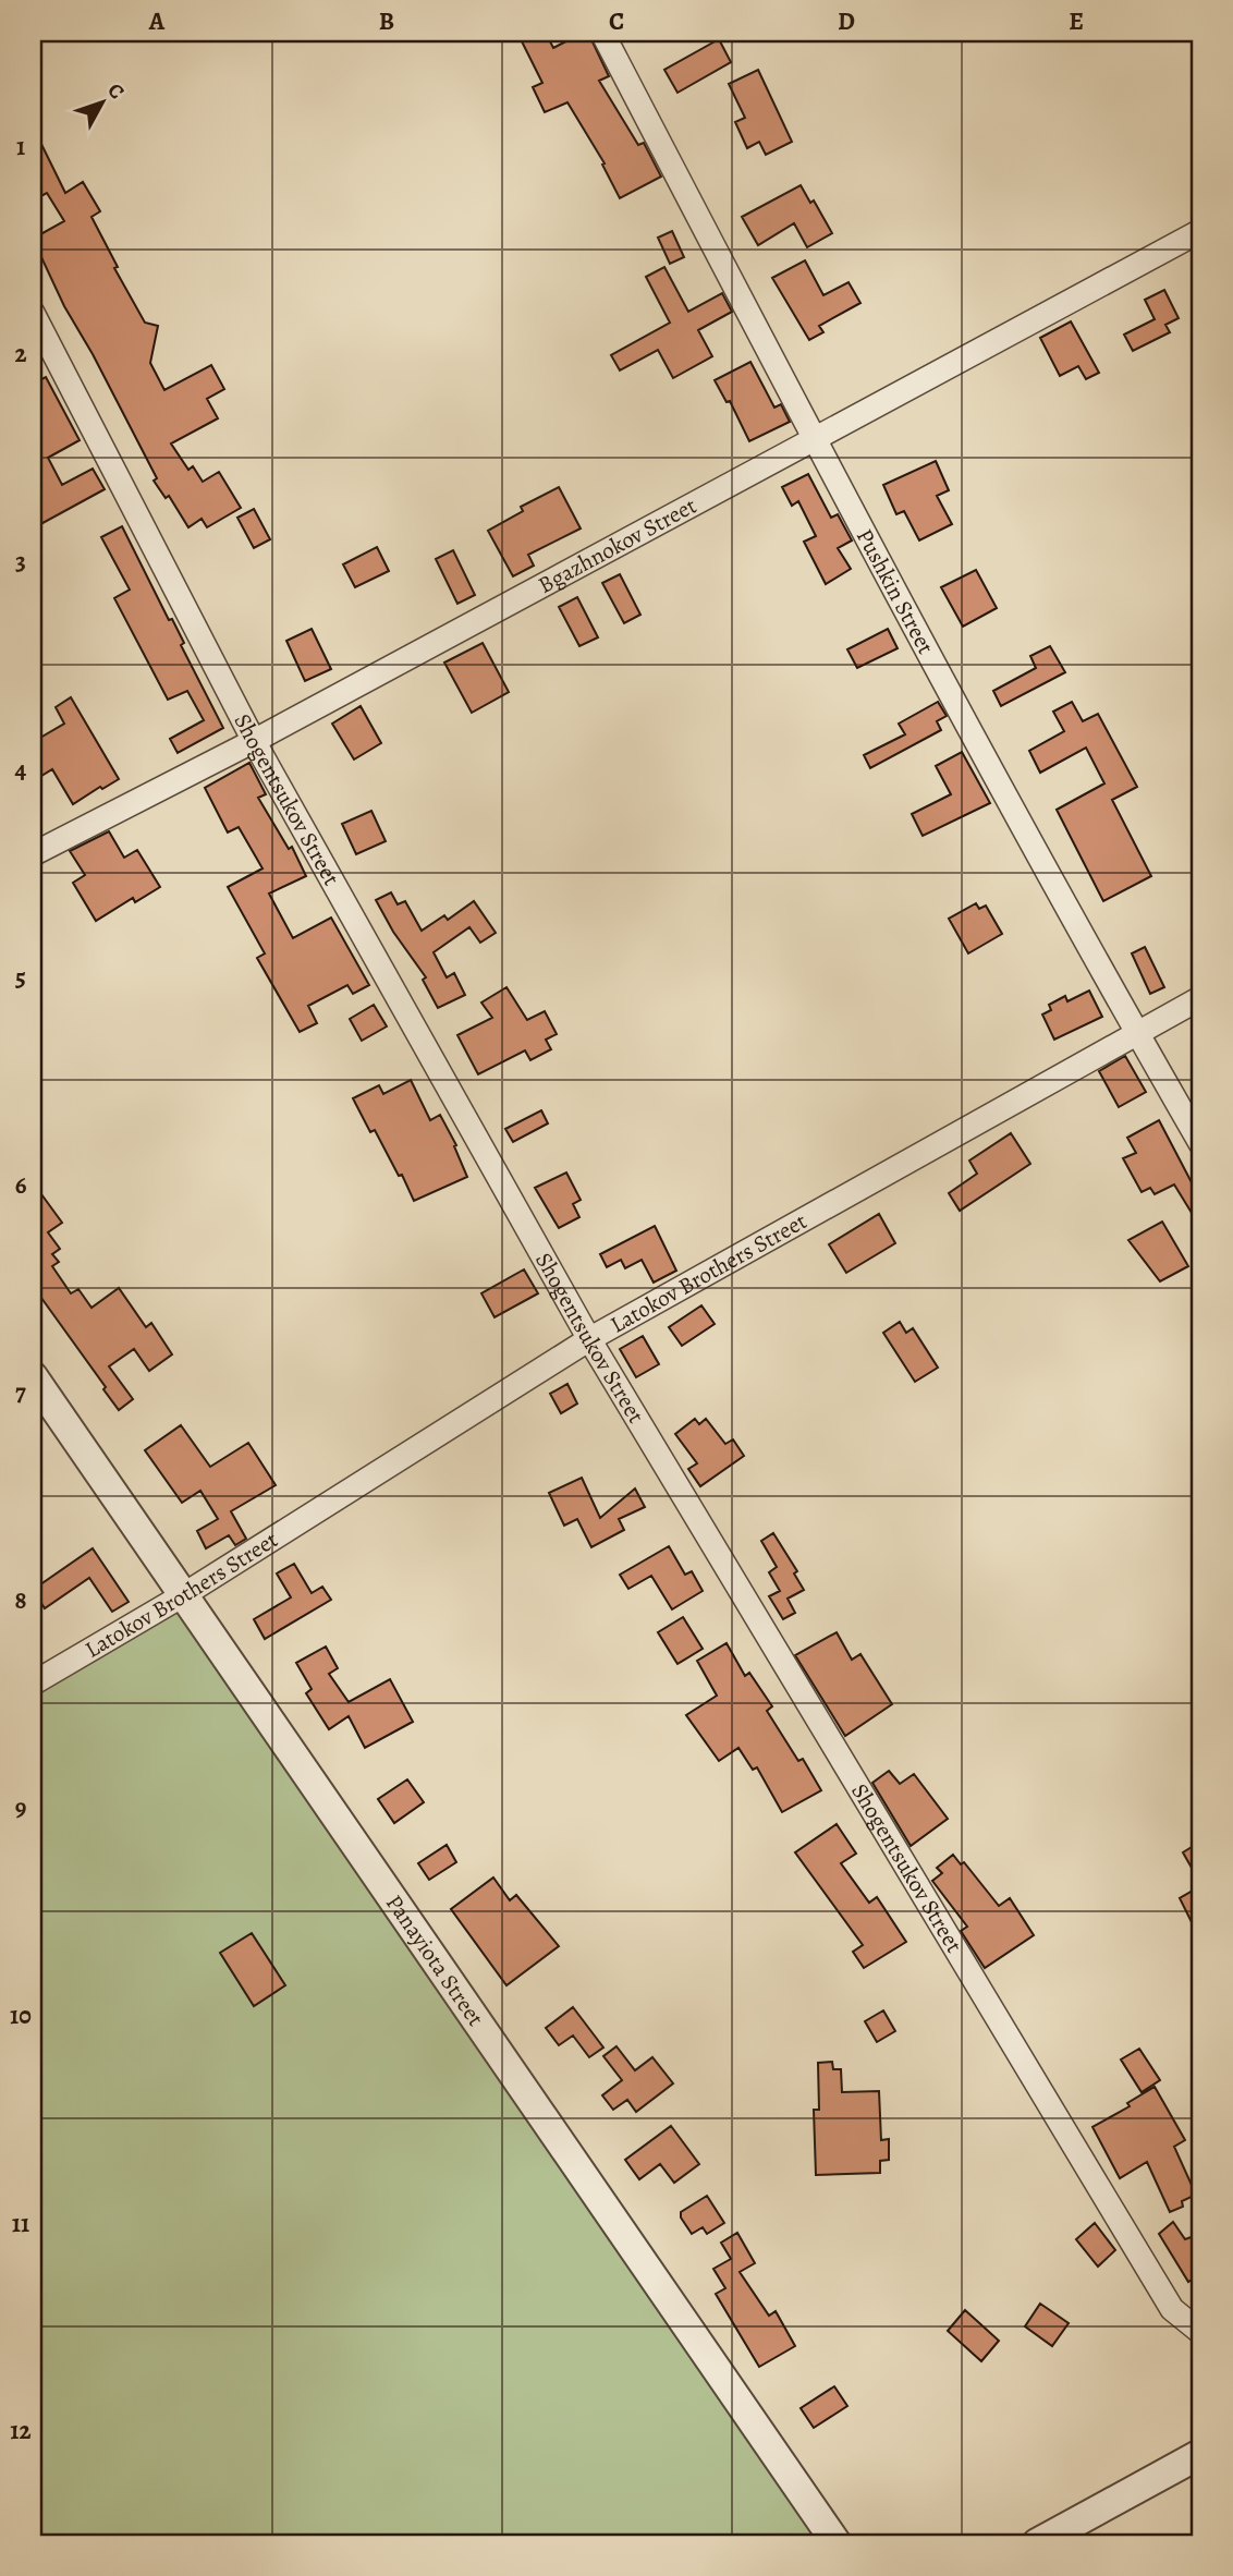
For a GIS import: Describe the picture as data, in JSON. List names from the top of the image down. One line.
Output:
{"streets":{"street":["Bgazhnokov Street","Pushkin Street","Shogentsukov Street","Latokov Brothers Street","Panayiota Street"]},"crossings":[["Bgazhnokov Street","Pushkin Street"],["Bgazhnokov Street","Shogentsukov Street"],["Pushkin Street","Latokov Brothers Street"],["Shogentsukov Street","Latokov Brothers Street"],["Latokov Brothers Street","Panayiota Street"]],"north":"top right","grid":{"columns":["A","B","C","D","E"],"rows":["1","2","3","4","5","6","7","8","9","10","11","12"]}}
